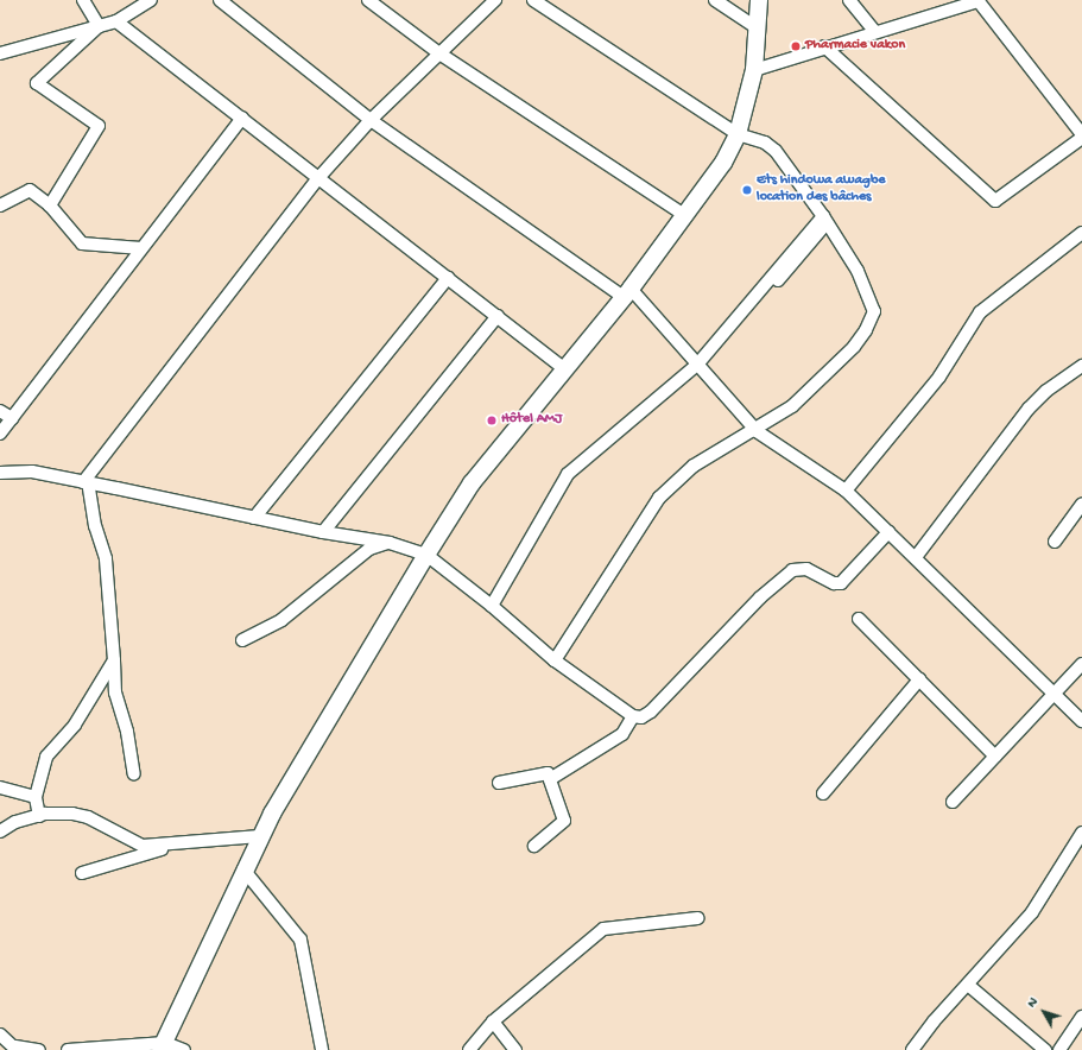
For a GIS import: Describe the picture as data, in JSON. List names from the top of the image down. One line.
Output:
{"places":["Pharmacie vakon","Ets hindowa awagbe location des bâches","Hôtel AMJ"],"north":"top left"}
